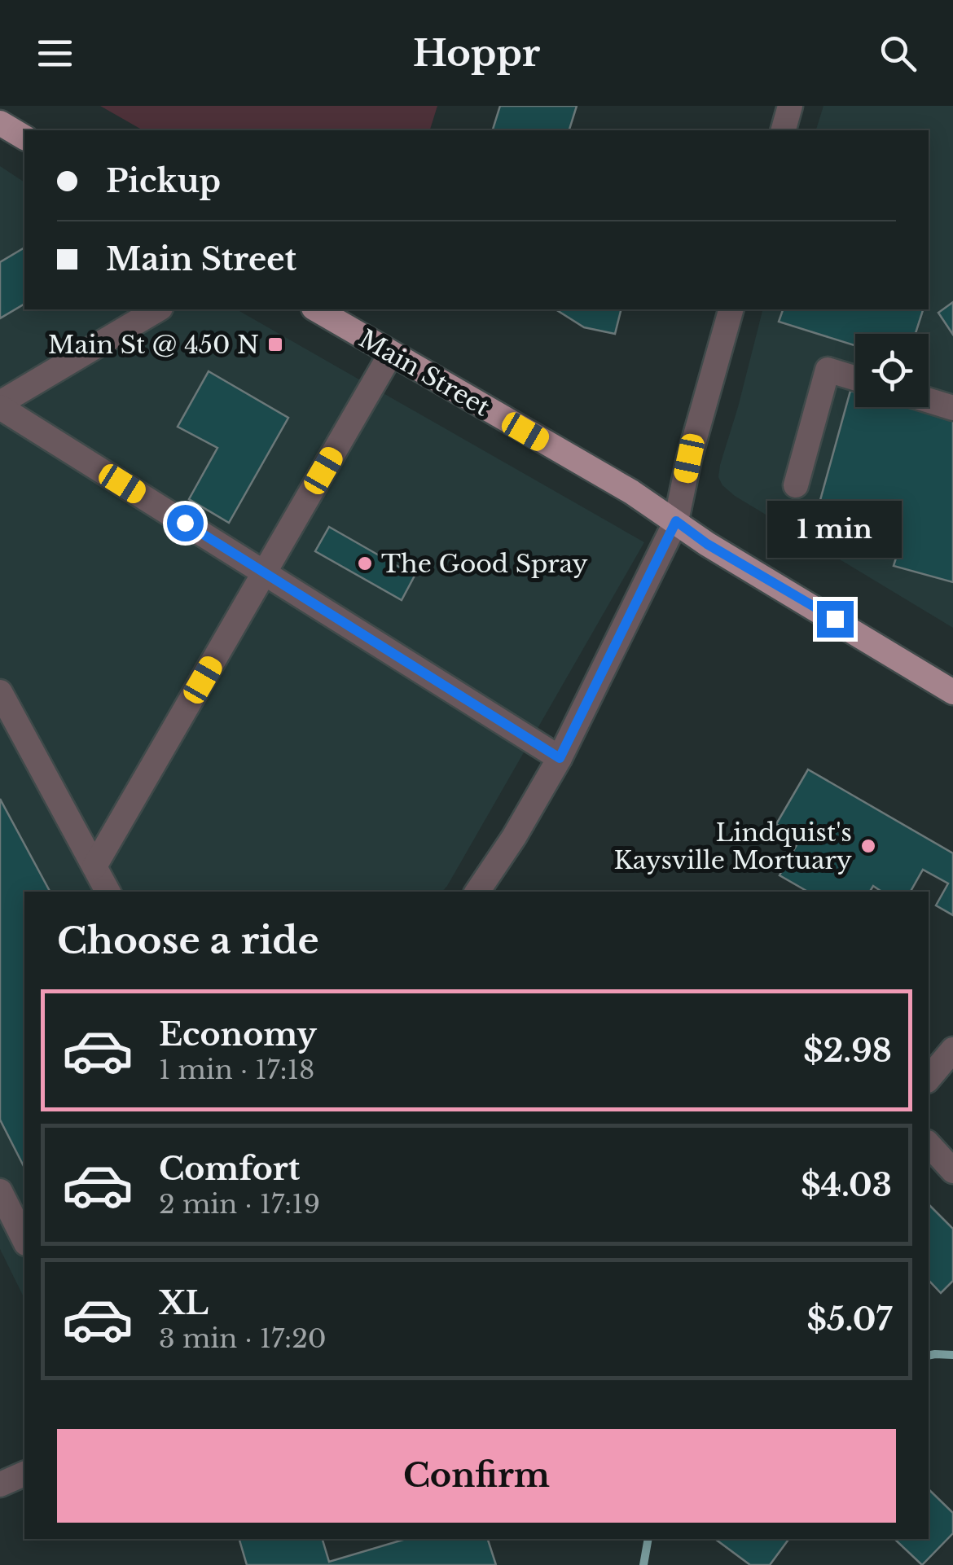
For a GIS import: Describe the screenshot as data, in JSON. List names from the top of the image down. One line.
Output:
{"streets":{"main road":["Main Street"]},"places":{"transit":["Main St @ 450 N"],"other":["The Good Spray","Lindquist's Kaysville Mortuary"]},"page":{"header":"Hoppr","banner":["Pickup","Main Street"],"bubble":"1 min","heading":"Choose a ride","list":[{"name":"Economy","note":"1 min · 17:18","value":"$2.98"},{"name":"Comfort","note":"2 min · 17:19","value":"$4.03"},{"name":"XL","note":"3 min · 17:20","value":"$5.07"}],"buttons":"Confirm"}}
